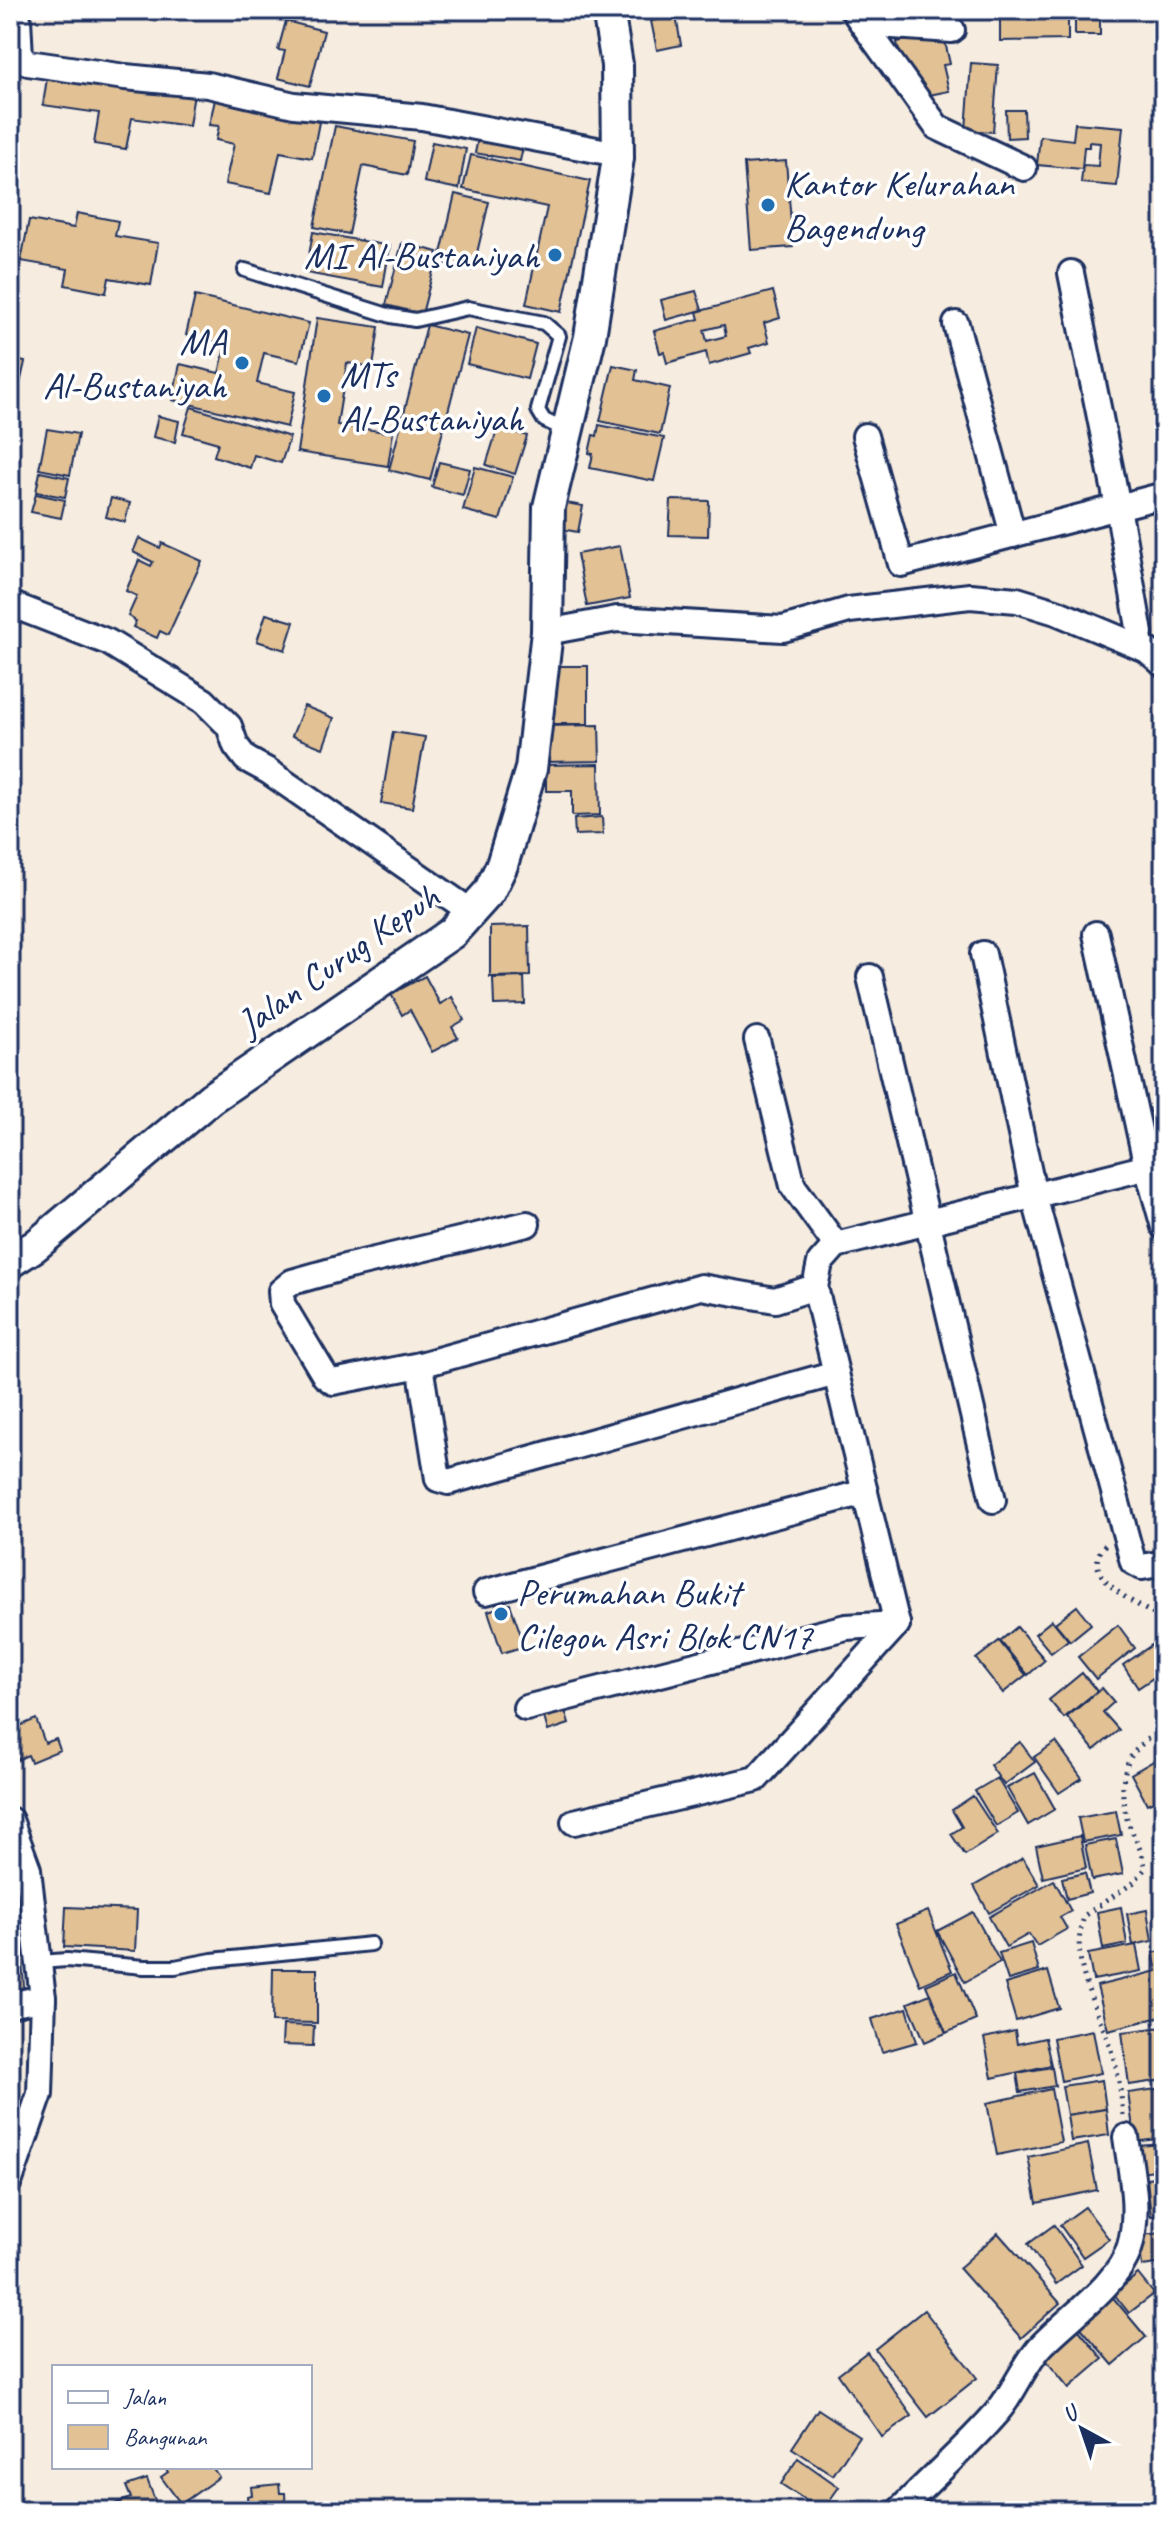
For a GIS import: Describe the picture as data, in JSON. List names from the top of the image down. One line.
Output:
{"streets":{"street":["Jalan Curug Kepuh"]},"places":["Kantor Kelurahan Bagendung","MI Al-Bustaniyah","MA Al-Bustaniyah","MTs Al-Bustaniyah","Perumahan Bukit Cilegon Asri Blok CN17"],"legend":["Jalan","Bangunan"],"north":"top left"}
